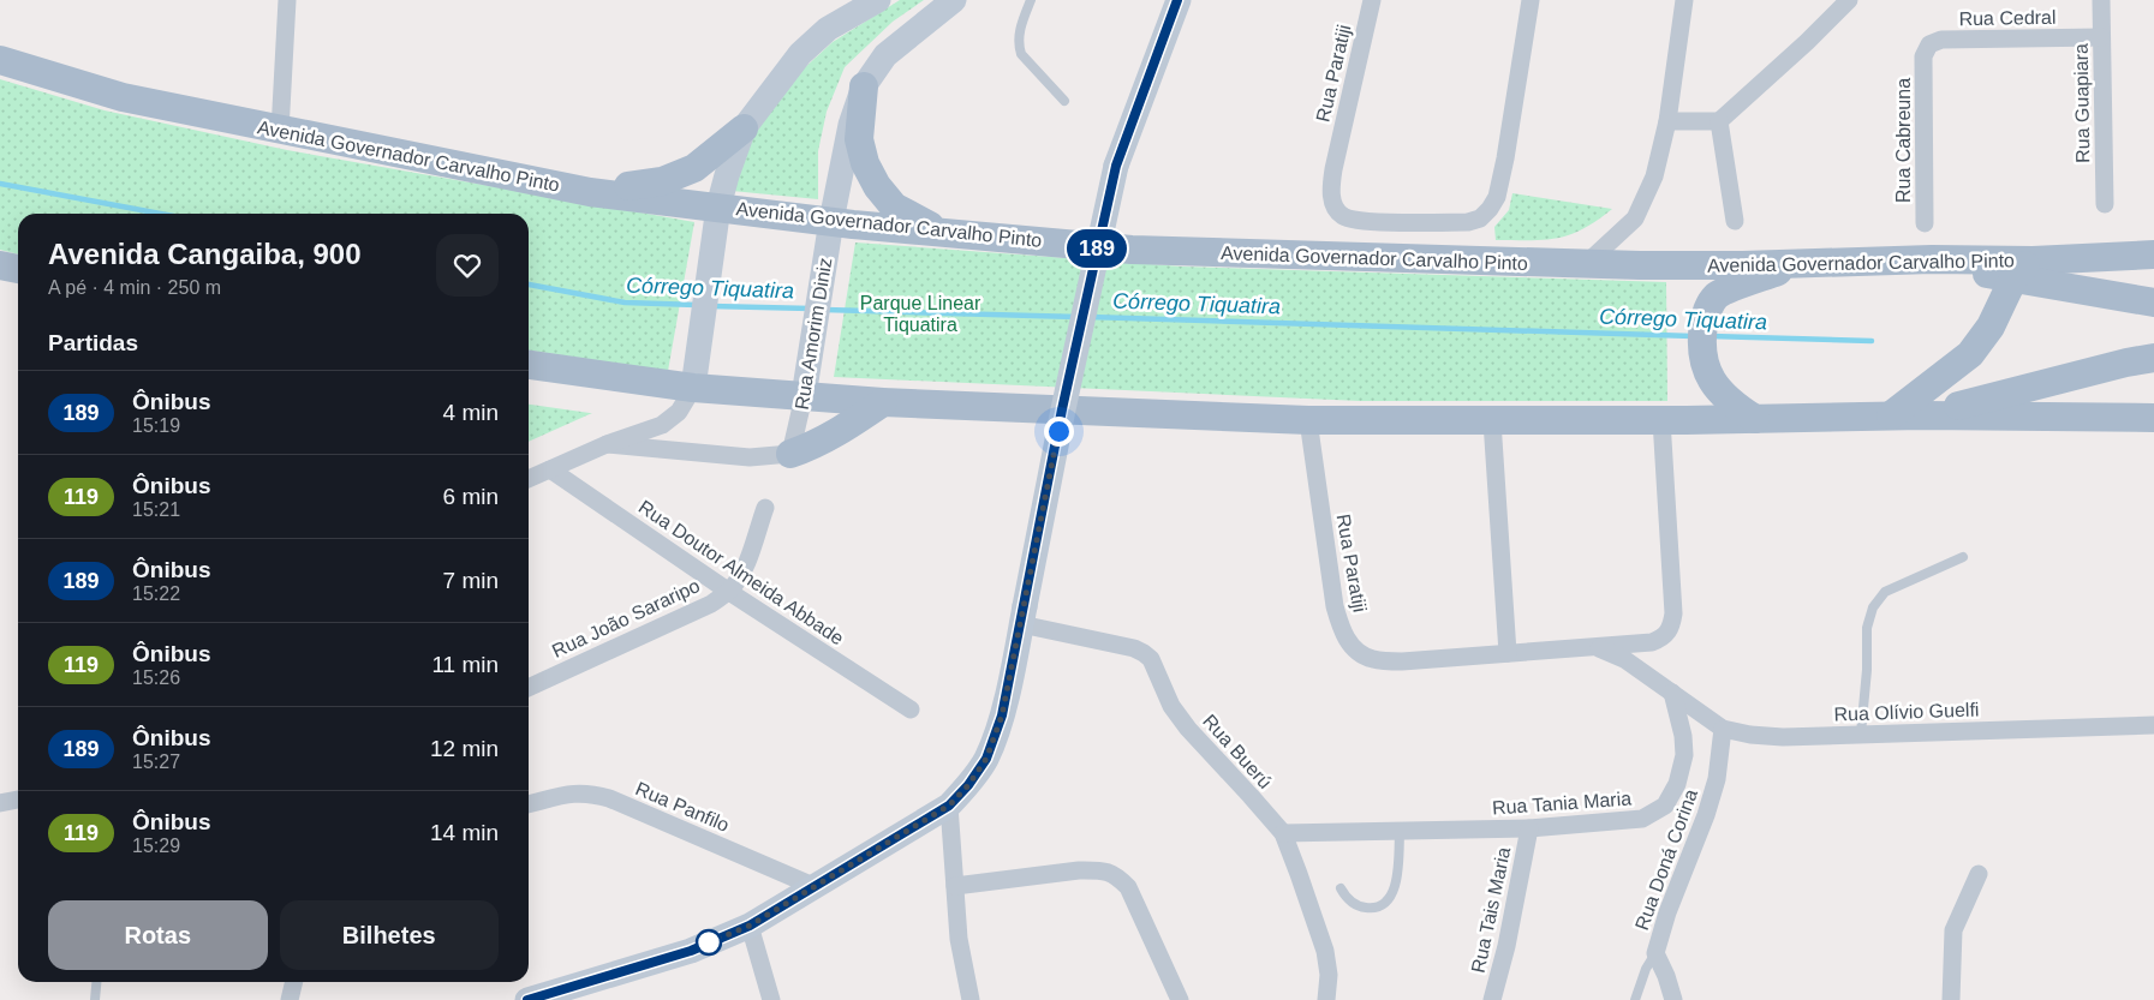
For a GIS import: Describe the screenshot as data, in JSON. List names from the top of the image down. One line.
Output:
{"streets":{"main road":["Avenida Governador Carvalho Pinto","Rua Amorim Diniz"],"street":["Rua Cedral","Rua Paratiji","Rua Guapiara","Rua Cabreuna","Rua Doutor Almeida Abbade","Rua João Sararipo","Rua Olívio Guelfi","Rua Buerú","Rua Tania Maria","Rua Panfilo","Rua Doná Corina","Rua Tais Maria"]},"crossings":[["Rua Cedral","Rua Guapiara"],["Rua Cedral","Rua Cabreuna"],["Avenida Governador Carvalho Pinto","Rua Amorim Diniz"],["Rua Doutor Almeida Abbade","Rua João Sararipo"],["Rua Olívio Guelfi","Rua Tania Maria"],["Rua Olívio Guelfi","Rua Doná Corina"],["Rua Buerú","Rua Tania Maria"],["Rua Tania Maria","Rua Tais Maria"]],"water":["Córrego Tiquatira"],"parks":["Parque Linear Tiquatira"],"lines":["bus line 189"],"page":{"on_map":"189","heading":[["Avenida Cangaiba, 900","A pé · 4 min · 250 m"],"Partidas"],"list":[{"mark":"189","name":"Ônibus","note":"15:19","value":"4 min"},{"mark":"119","name":"Ônibus","note":"15:21","value":"6 min"},{"mark":"189","name":"Ônibus","note":"15:22","value":"7 min"},{"mark":"119","name":"Ônibus","note":"15:26","value":"11 min"},{"mark":"189","name":"Ônibus","note":"15:27","value":"12 min"},{"mark":"119","name":"Ônibus","note":"15:29","value":"14 min"}],"buttons":["Rotas","Bilhetes"]}}
